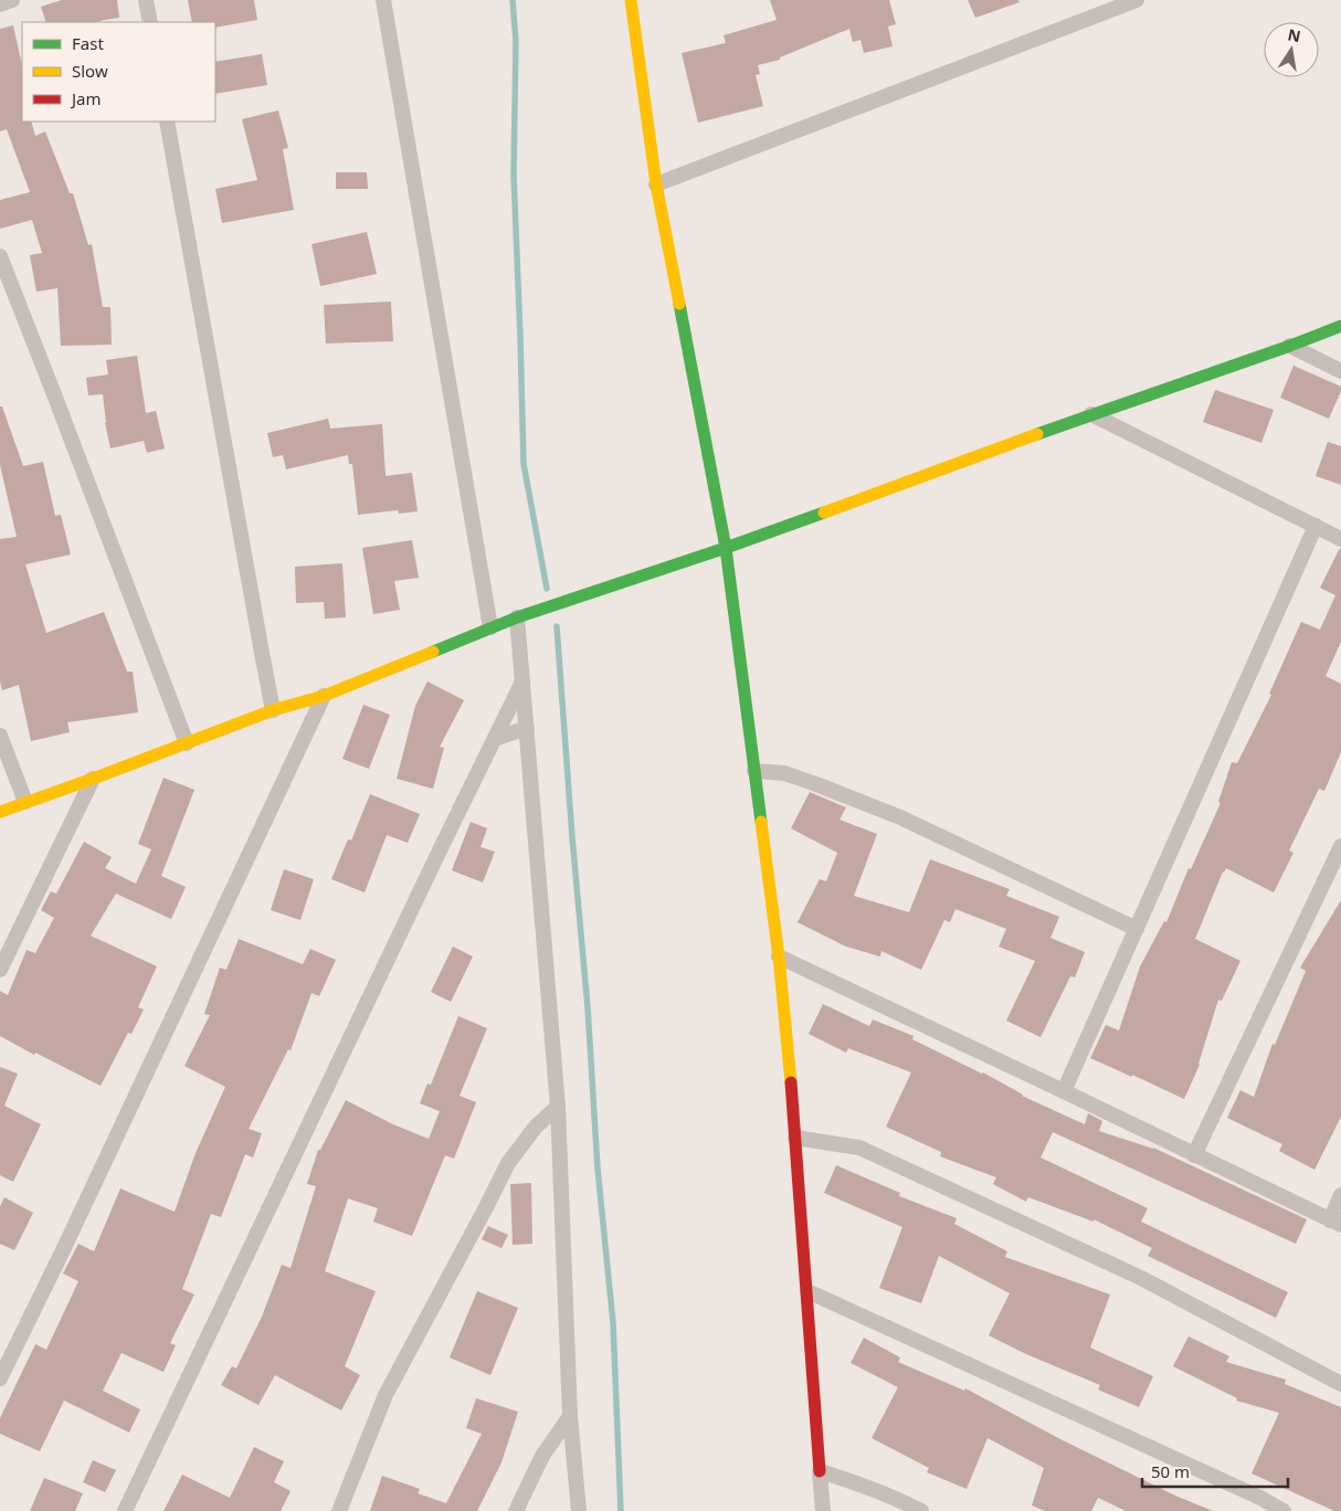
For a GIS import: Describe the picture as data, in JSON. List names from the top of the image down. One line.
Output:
{"legend":["Fast","Slow","Jam"],"scale_bar":"50 m","north":"top"}
